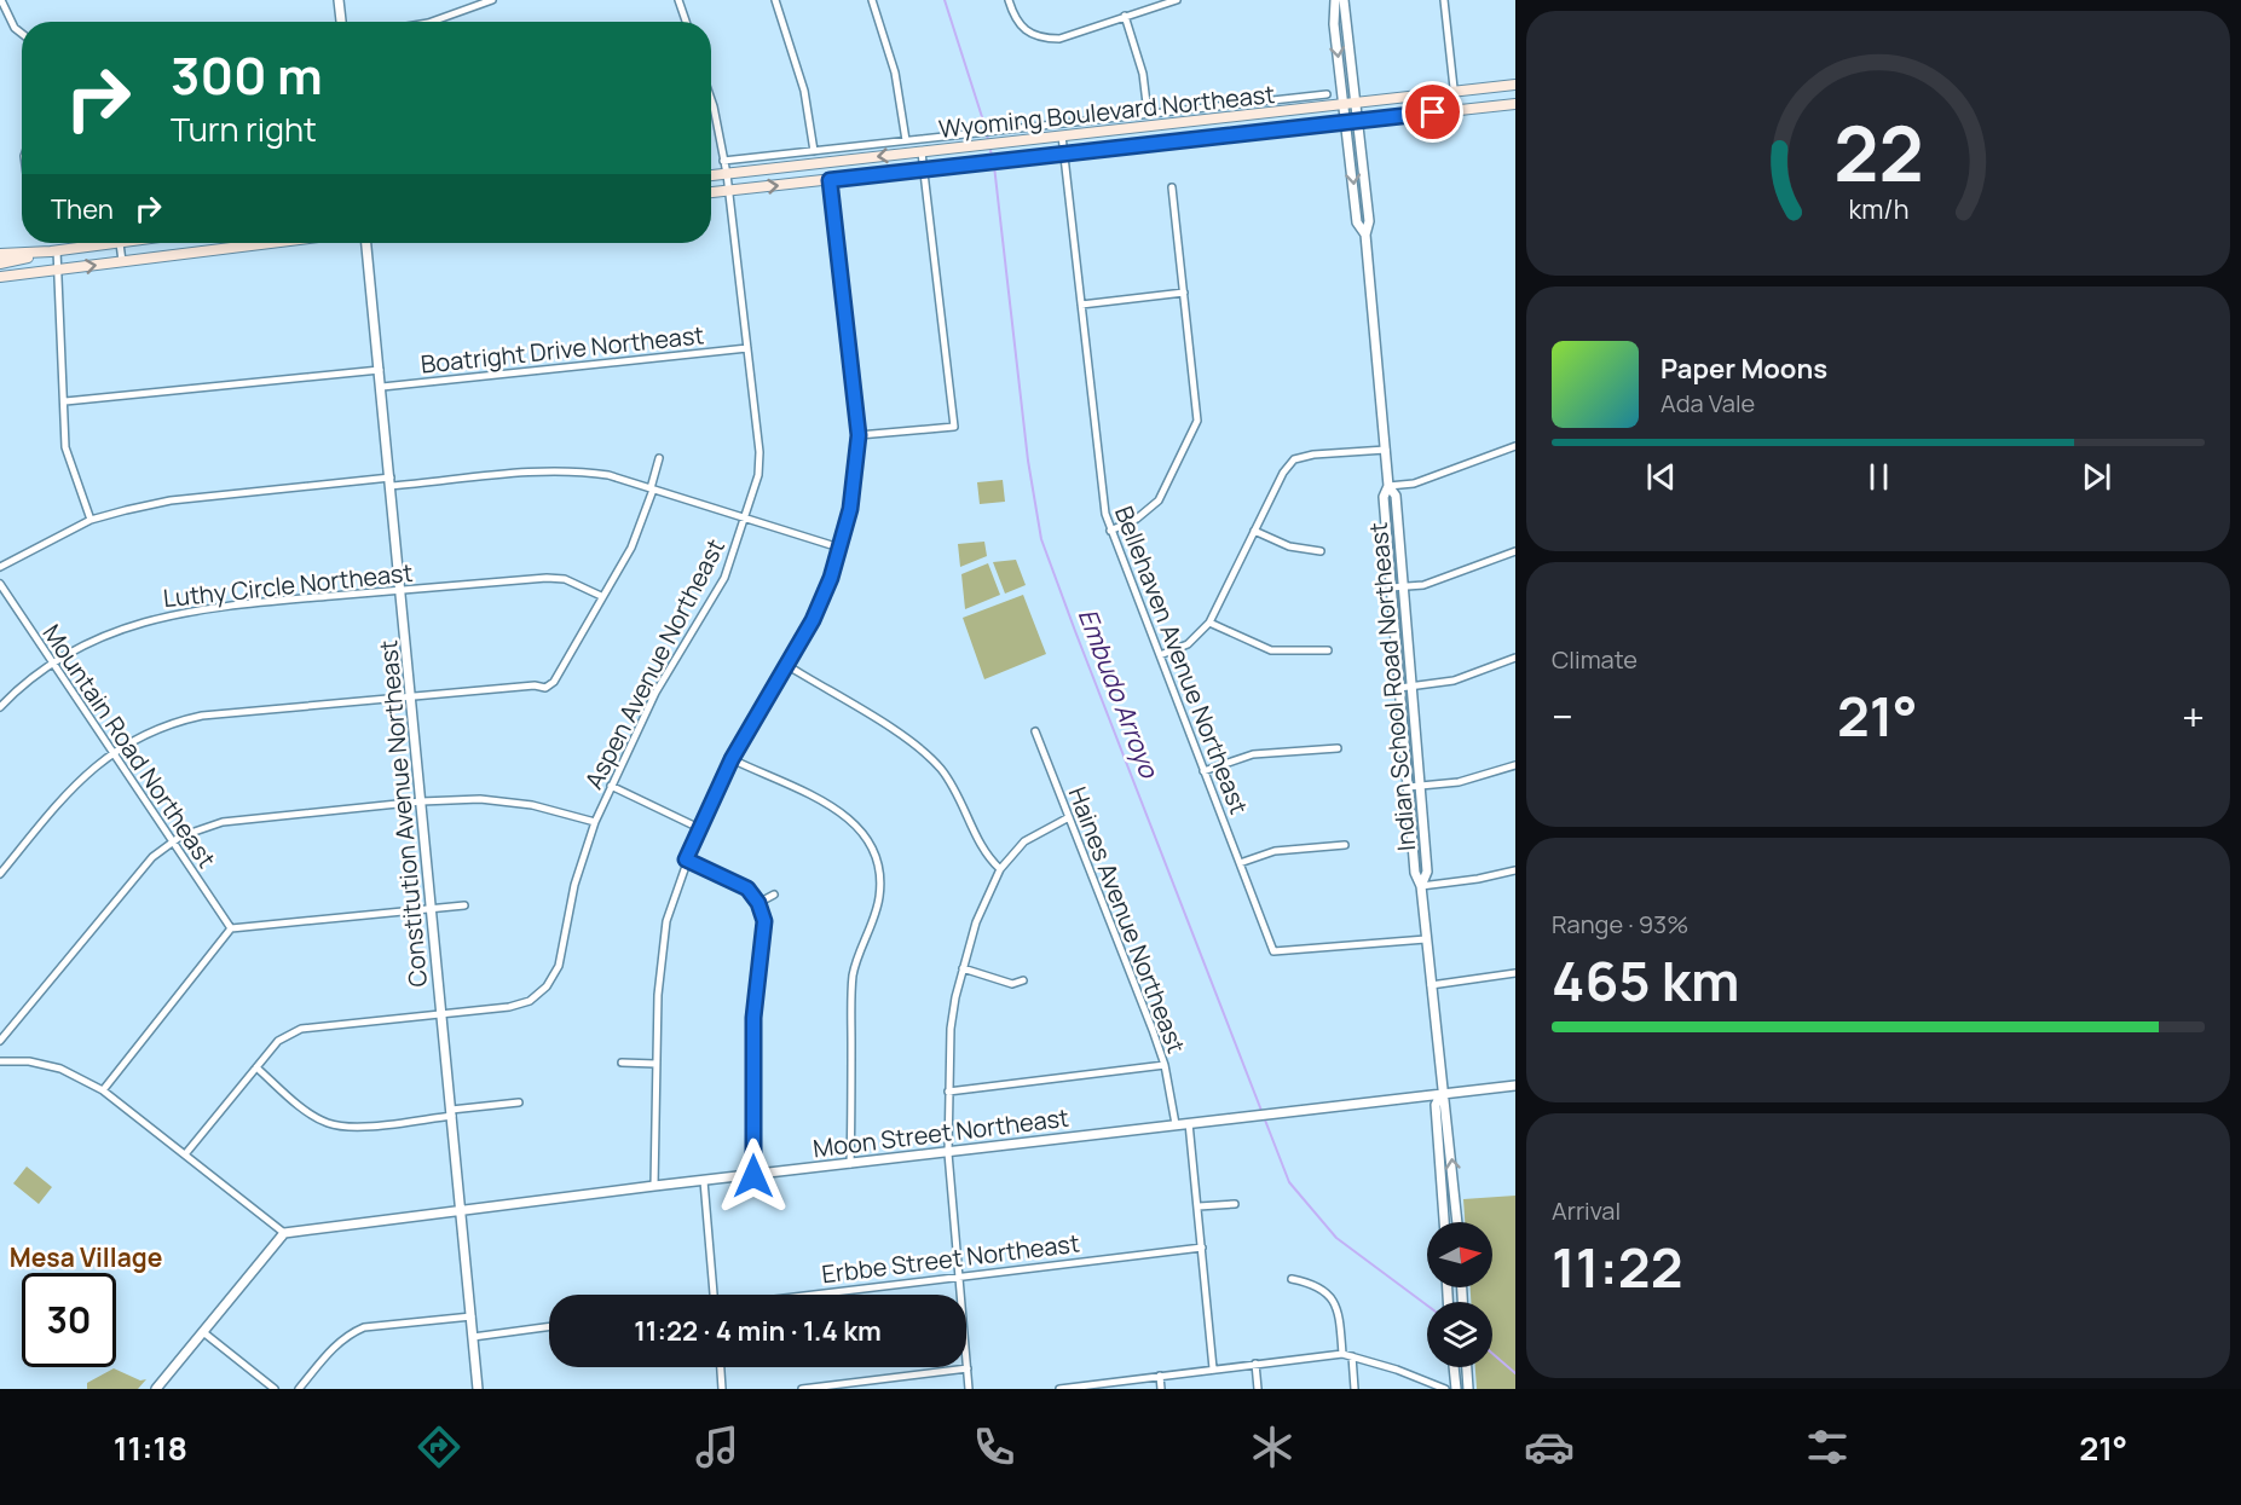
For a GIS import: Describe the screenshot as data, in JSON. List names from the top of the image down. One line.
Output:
{"streets":{"main road":["Wyoming Boulevard Northeast"],"street":["Boatright Drive Northeast","Luthy Circle Northeast","Bellehaven Avenue Northeast","Aspen Avenue Northeast","Indian School Road Northeast","Mountain Road Northeast","Constitution Avenue Northeast","Haines Avenue Northeast","Moon Street Northeast","Erbbe Street Northeast"]},"crossings":[["Wyoming Boulevard Northeast","Bellehaven Avenue Northeast"],["Wyoming Boulevard Northeast","Aspen Avenue Northeast"],["Wyoming Boulevard Northeast","Indian School Road Northeast"],["Boatright Drive Northeast","Aspen Avenue Northeast"],["Boatright Drive Northeast","Constitution Avenue Northeast"],["Luthy Circle Northeast","Mountain Road Northeast"],["Luthy Circle Northeast","Constitution Avenue Northeast"],["Bellehaven Avenue Northeast","Indian School Road Northeast"],["Aspen Avenue Northeast","Constitution Avenue Northeast"],["Indian School Road Northeast","Moon Street Northeast"],["Constitution Avenue Northeast","Moon Street Northeast"],["Haines Avenue Northeast","Moon Street Northeast"]],"districts":["Mesa Village"],"water":["Embudo Arroyo"],"north":"right","page":{"turn":["300 m","Turn right"],"then":"Then","song":["Paper Moons","Ada Vale"],"tile":["Climate",["Range · 93%","465 km"],["Arrival","11:22"]],"heat":["−","21°","+"],"limit":"30","trip":"11:22 · 4 min · 1.4 km","tabs":["11:18","21°"],"gauge":["22","km/h"]}}
